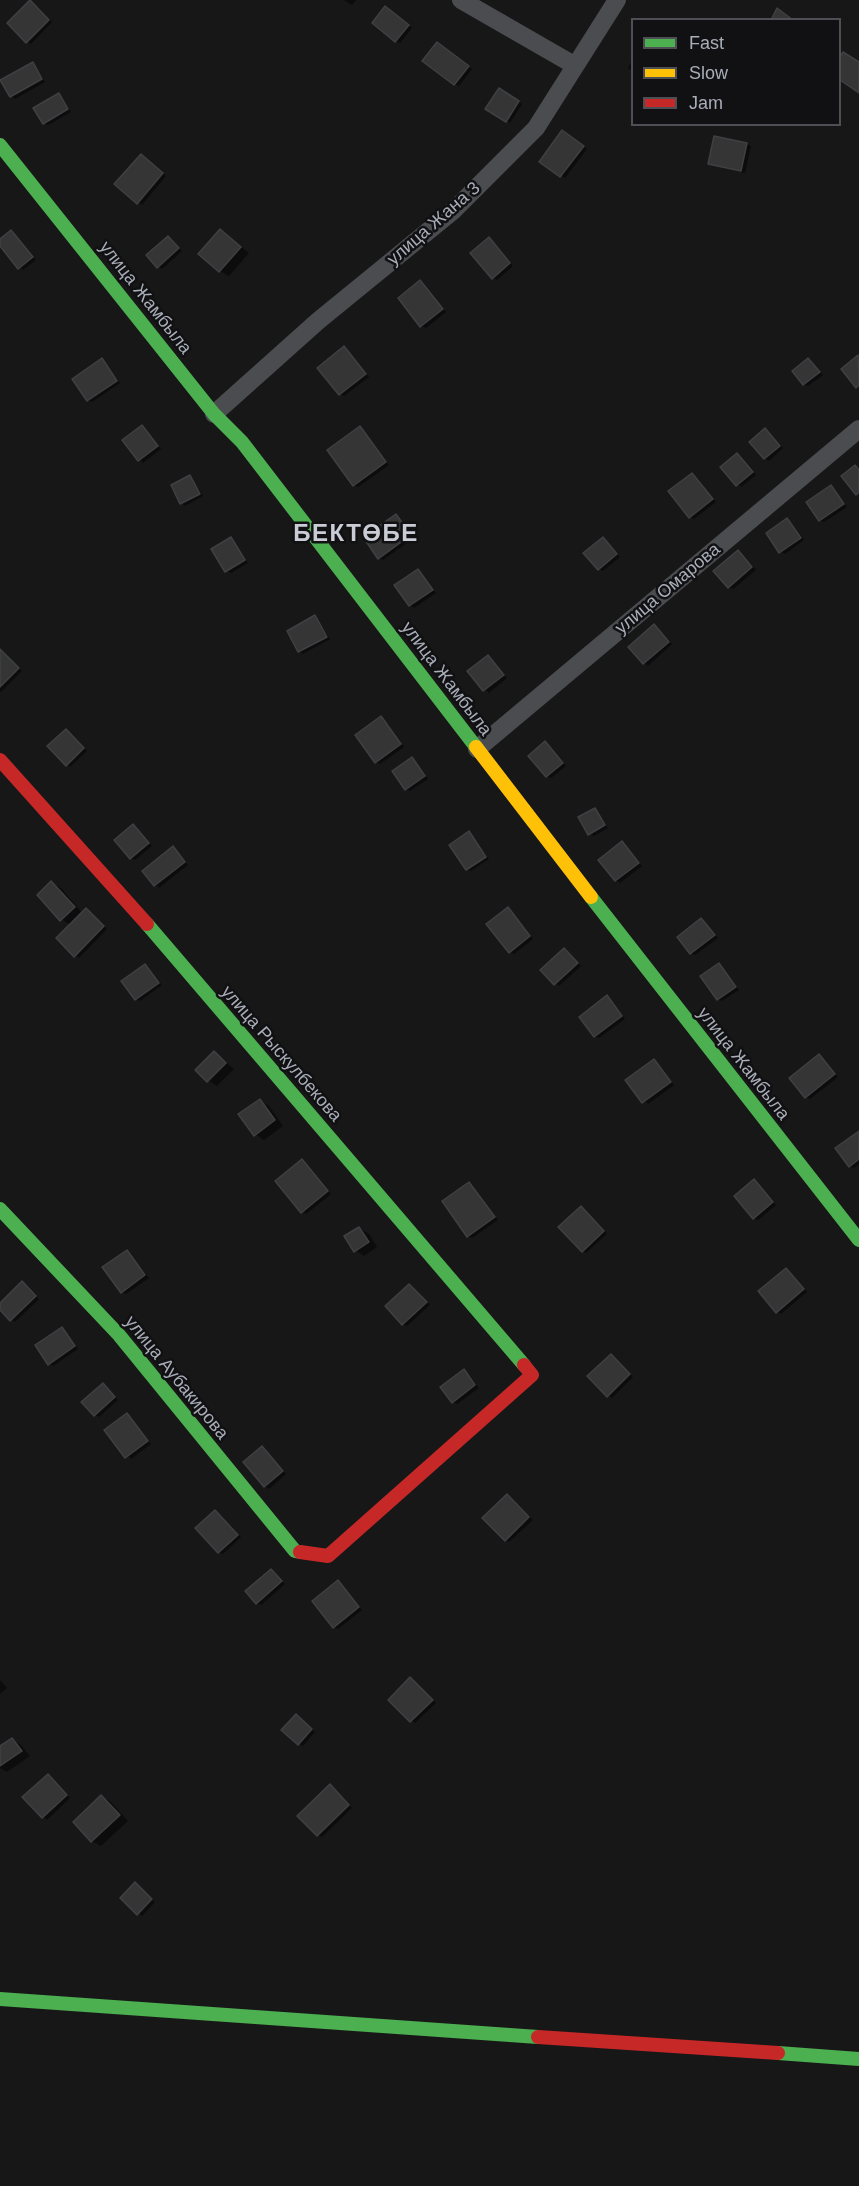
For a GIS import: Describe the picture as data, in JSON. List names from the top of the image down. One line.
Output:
{"streets":{"street":["улица Жана 3","улица Жамбыла","улица Омарова","улица Рыскулбекова","улица Аубакирова"]},"crossings":[["улица Жана 3","улица Жамбыла"],["улица Жамбыла","улица Омарова"],["улица Рыскулбекова","улица Аубакирова"]],"districts":["БЕКТӨБЕ"],"legend":["Fast","Slow","Jam"]}
